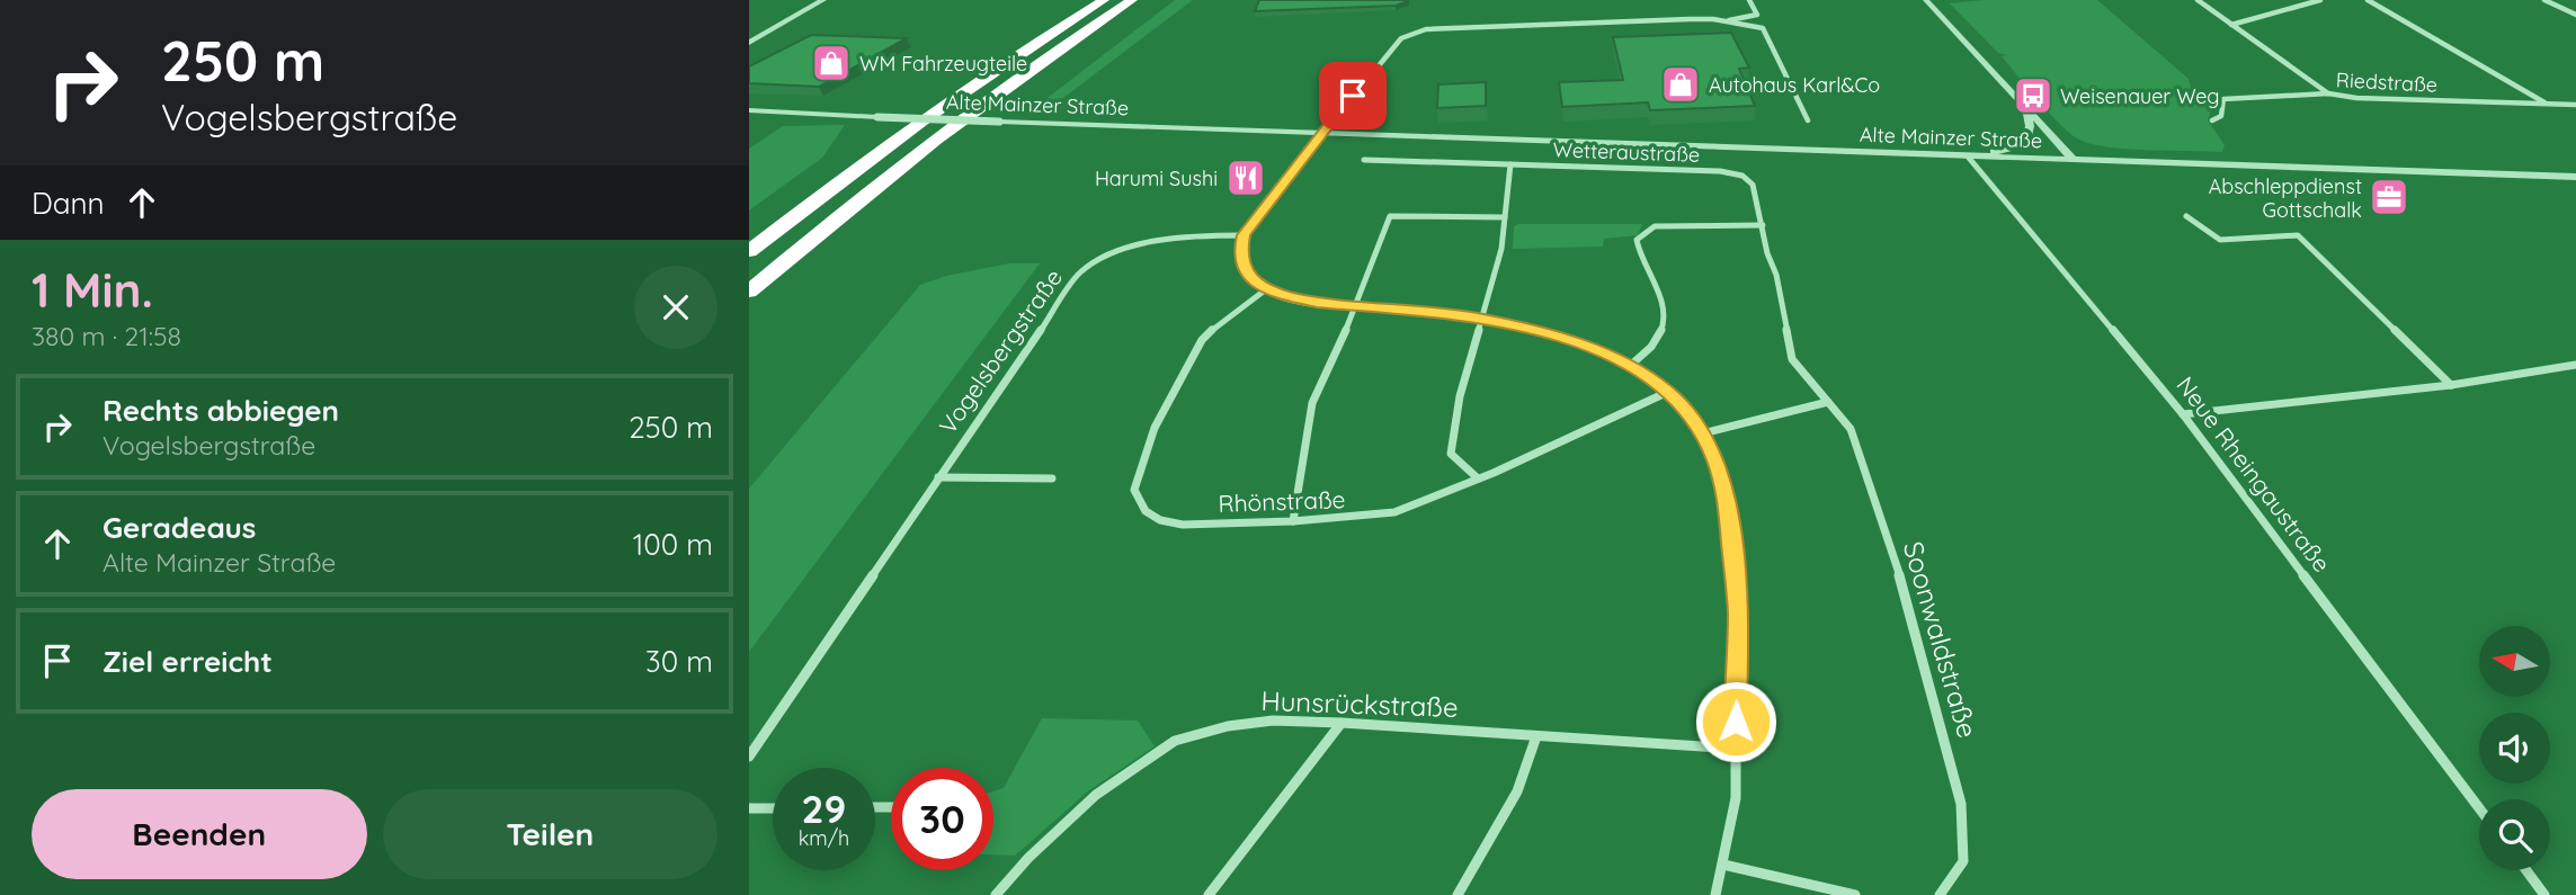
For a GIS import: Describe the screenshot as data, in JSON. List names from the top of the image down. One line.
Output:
{"streets":{"street":["Riedstraße","Alte Mainzer Straße","Wetteraustraße","Vogelsbergstraße","Neue Rheingaustraße","Rhönstraße","Soonwaldstraße","Hunsrückstraße"]},"crossings":[["Alte Mainzer Straße","Neue Rheingaustraße"],["Wetteraustraße","Soonwaldstraße"]],"places":{"shop":["WM Fahrzeugteile","Autohaus Karl&Co"],"bus stop":["Weisenauer Weg"],"restaurant":["Harumi Sushi"],"office":["Abschleppdienst Gottschalk"]},"north":"left","page":{"turn":["250 m","Vogelsbergstraße"],"then":"Dann","heading":["1 Min.","380 m · 21:58"],"list":[{"name":"Rechts abbiegen","note":"Vogelsbergstraße","value":"250 m"},{"name":"Geradeaus","note":"Alte Mainzer Straße","value":"100 m"},{"name":"Ziel erreicht","value":"30 m"}],"speed":"29 km/h","limit":"30","buttons":["Beenden","Teilen"]}}
